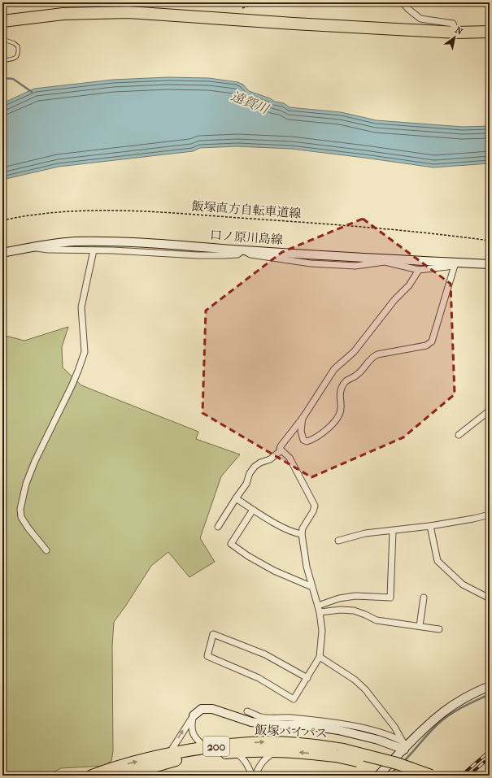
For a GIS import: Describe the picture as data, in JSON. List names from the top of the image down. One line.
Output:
{"streets":{"highway":["飯塚バイパス","200"],"main road":["口ノ原川島線"],"path":["飯塚直方自転車道線"]},"crossings":[["飯塚バイパス","200"]],"water":["遠賀川"],"north":"top right"}
